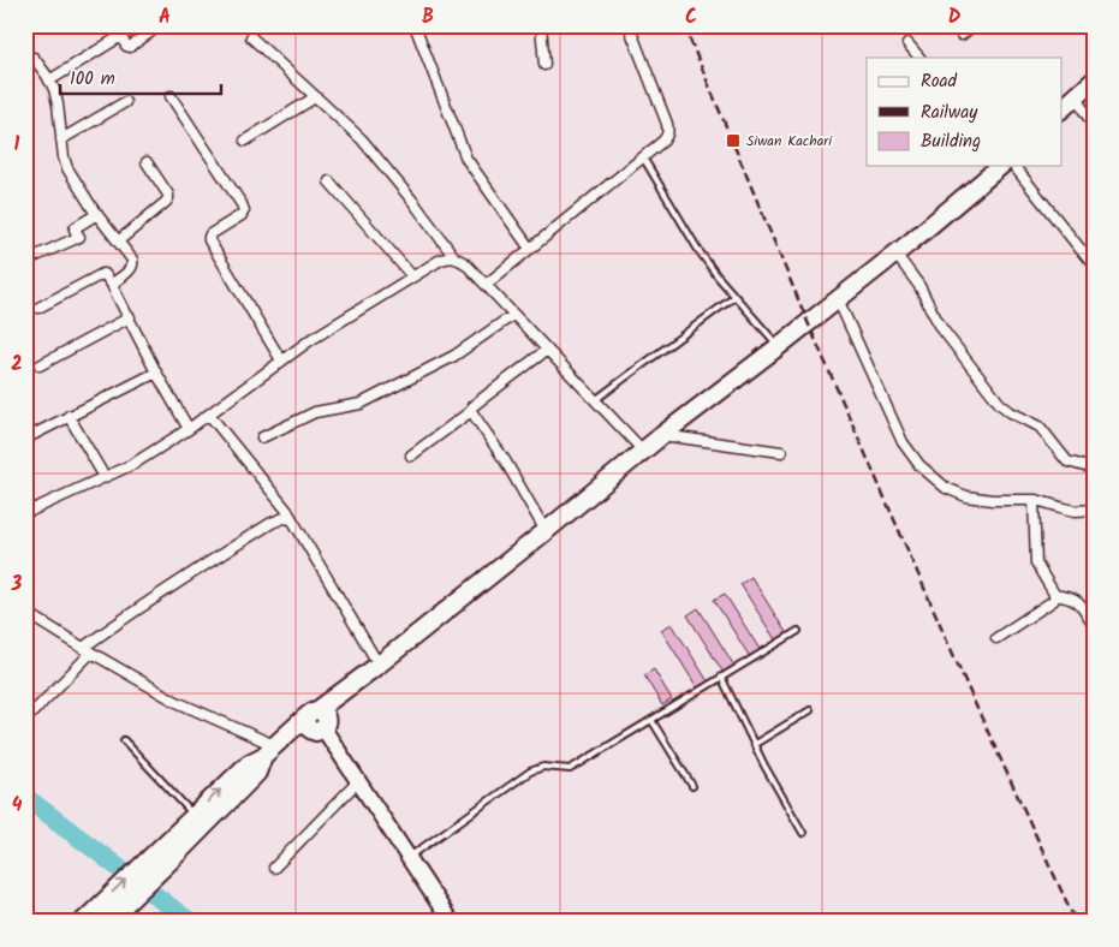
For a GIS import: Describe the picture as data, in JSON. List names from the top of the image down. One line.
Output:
{"places":{"transit":["Siwan Kachari"]},"legend":["Road","Railway","Building"],"scale_bar":"100 m","grid":{"columns":["A","B","C","D"],"rows":["1","2","3","4"]}}
